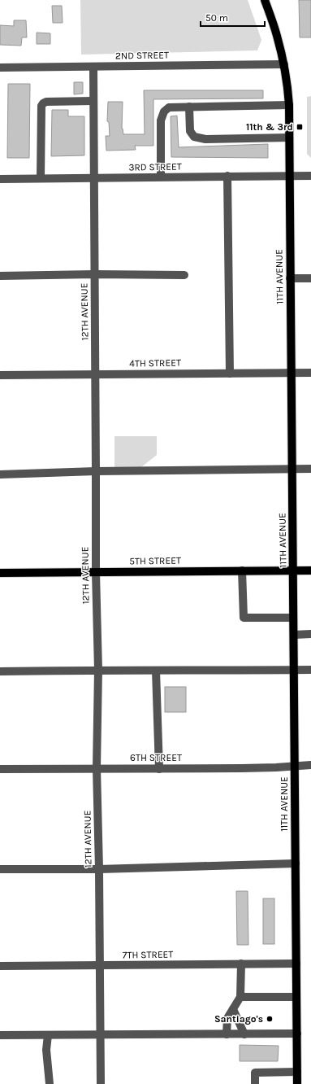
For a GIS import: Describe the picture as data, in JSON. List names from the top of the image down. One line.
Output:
{"streets":{"main road":["11TH AVENUE","5TH STREET"],"street":["2ND STREET","3RD STREET","12TH AVENUE","4TH STREET","6TH STREET","7TH STREET"]},"crossings":[["2ND STREET","11TH AVENUE"],["2ND STREET","12TH AVENUE"],["3RD STREET","11TH AVENUE"],["3RD STREET","12TH AVENUE"],["11TH AVENUE","4TH STREET"],["11TH AVENUE","5TH STREET"],["11TH AVENUE","6TH STREET"],["11TH AVENUE","7TH STREET"],["12TH AVENUE","4TH STREET"],["12TH AVENUE","5TH STREET"],["12TH AVENUE","6TH STREET"],["12TH AVENUE","7TH STREET"]],"places":{"transit":["11th & 3rd"],"other":["Santiago's"]},"scale_bar":"50 m"}
